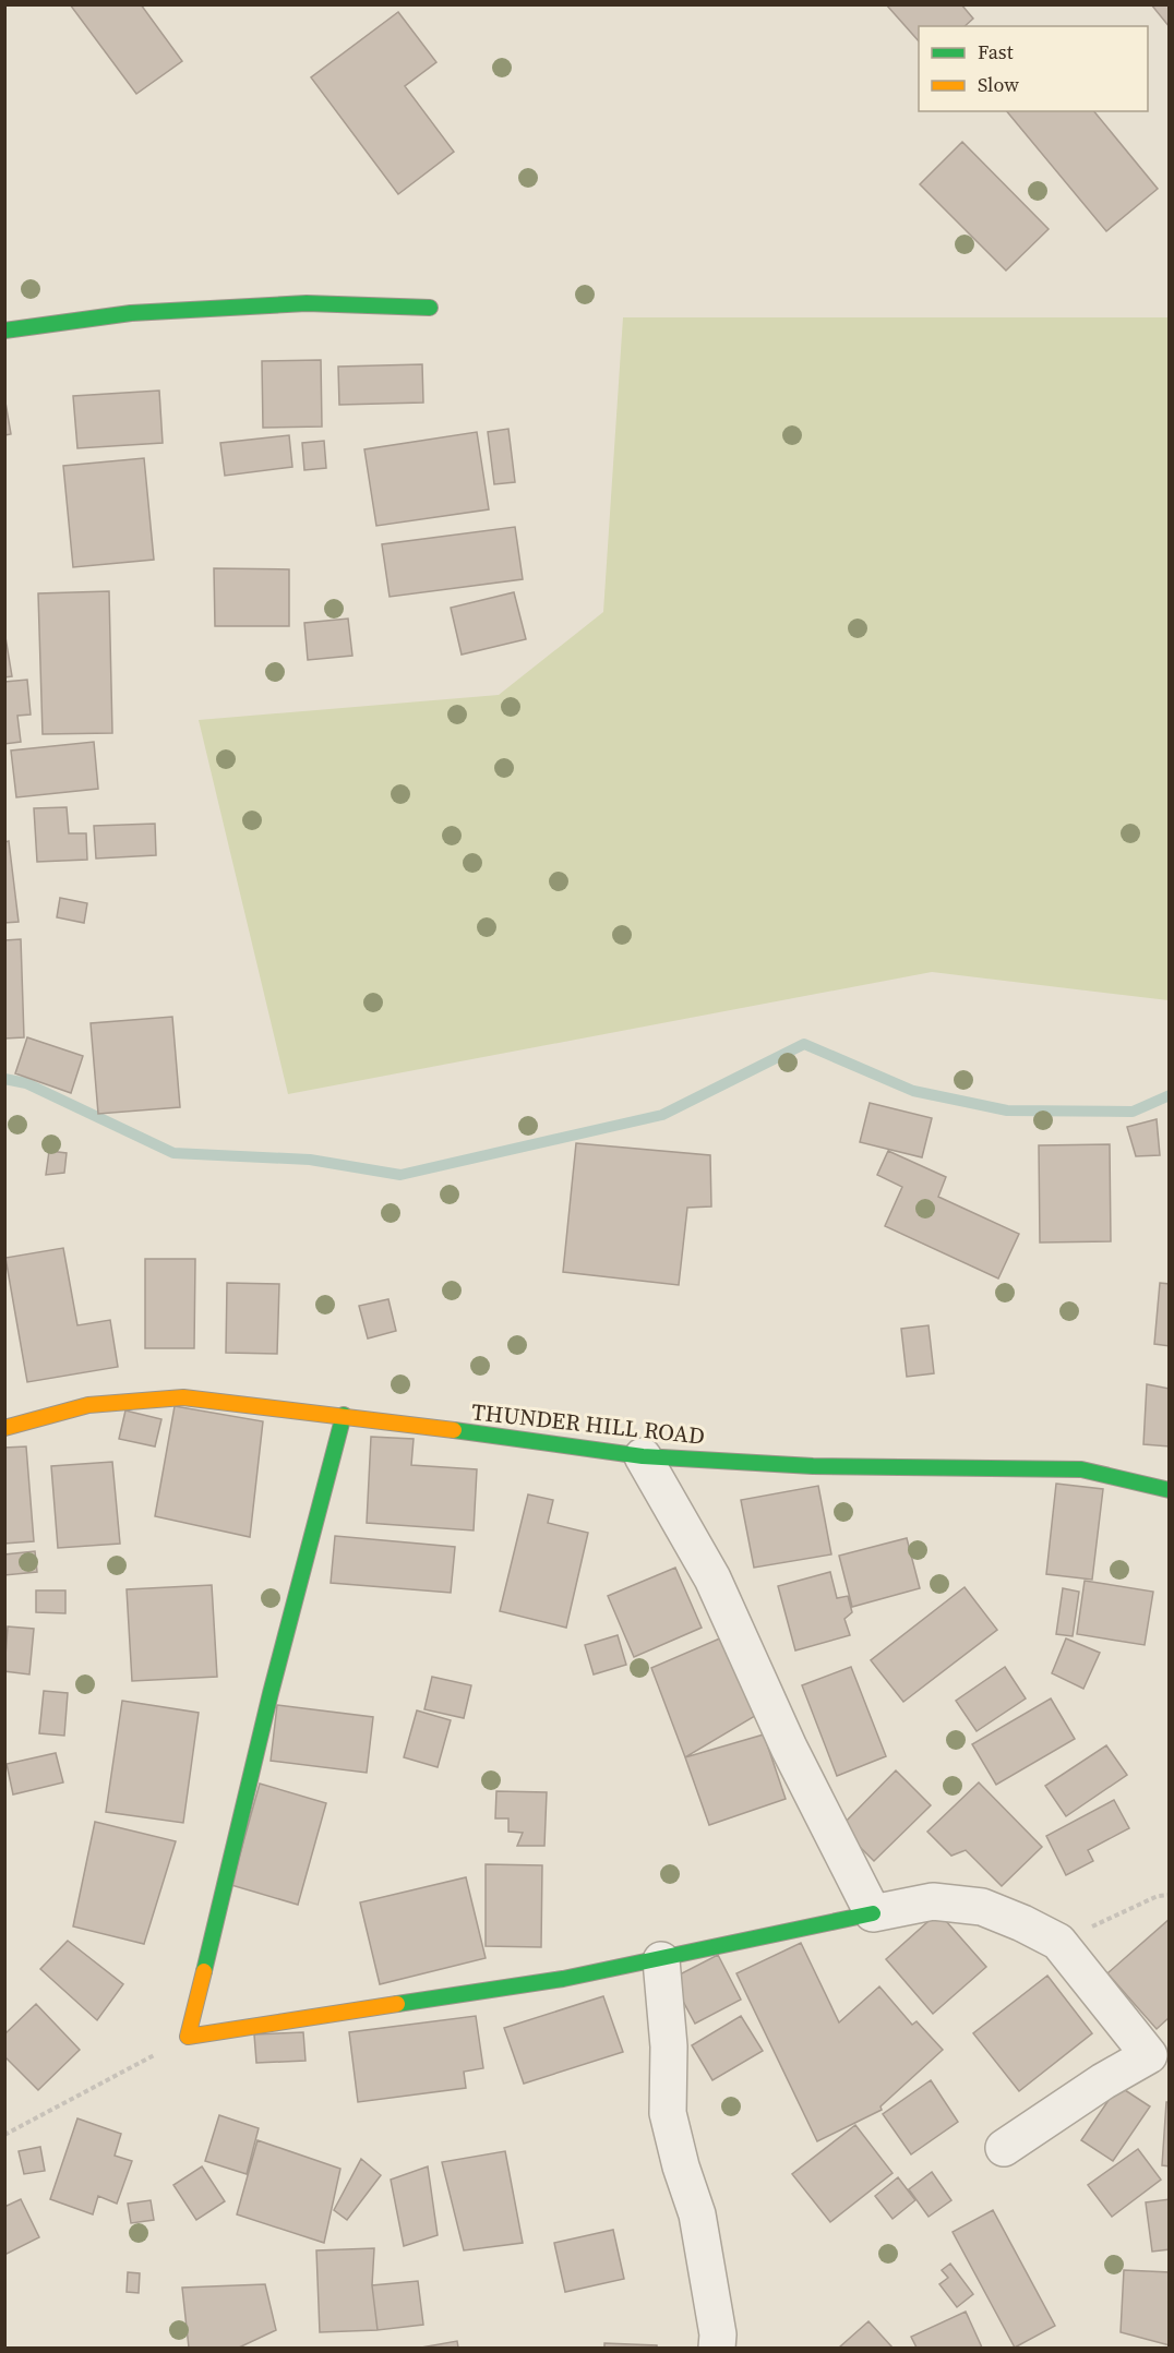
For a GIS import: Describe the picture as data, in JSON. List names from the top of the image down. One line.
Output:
{"streets":{"street":["THUNDER HILL ROAD"]},"legend":["Fast","Slow"]}
